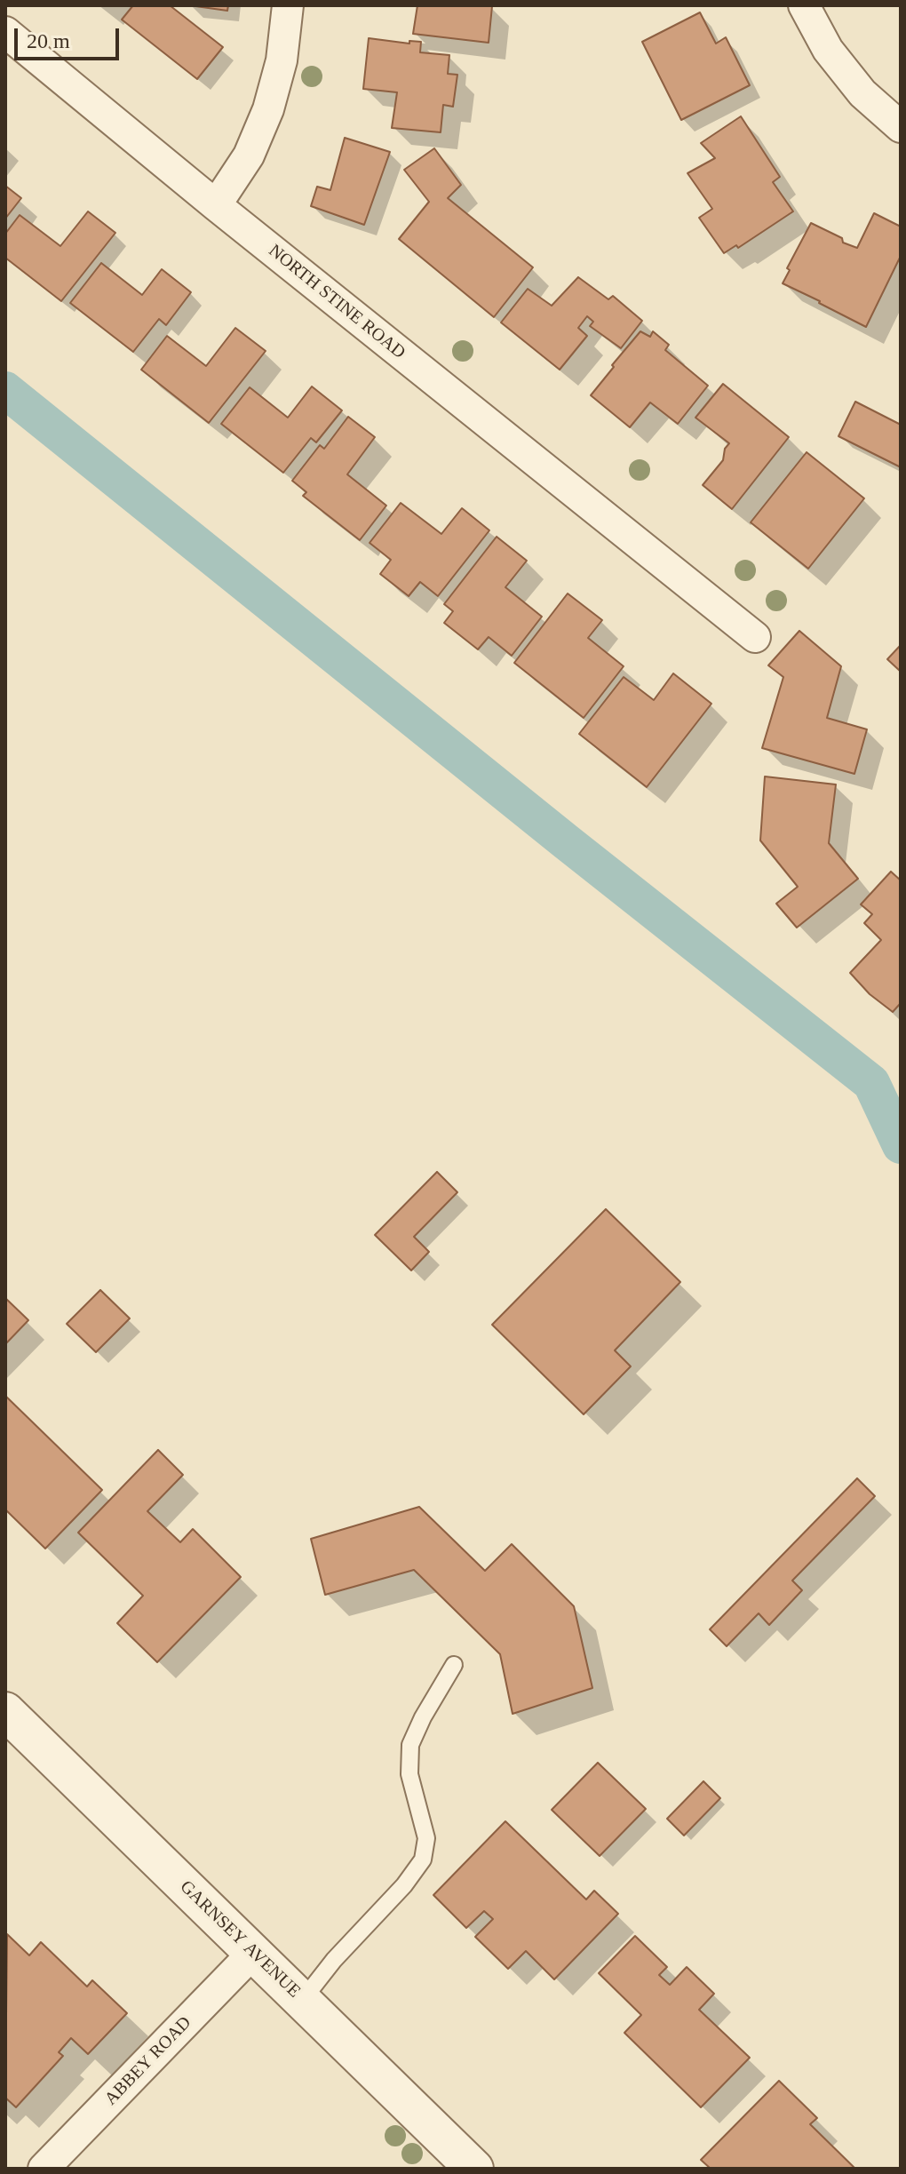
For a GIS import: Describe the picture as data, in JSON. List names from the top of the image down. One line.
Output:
{"streets":{"street":["NORTH STINE ROAD","GARNSEY AVENUE","ABBEY ROAD"]},"crossings":[["GARNSEY AVENUE","ABBEY ROAD"]],"scale_bar":"20 m"}
